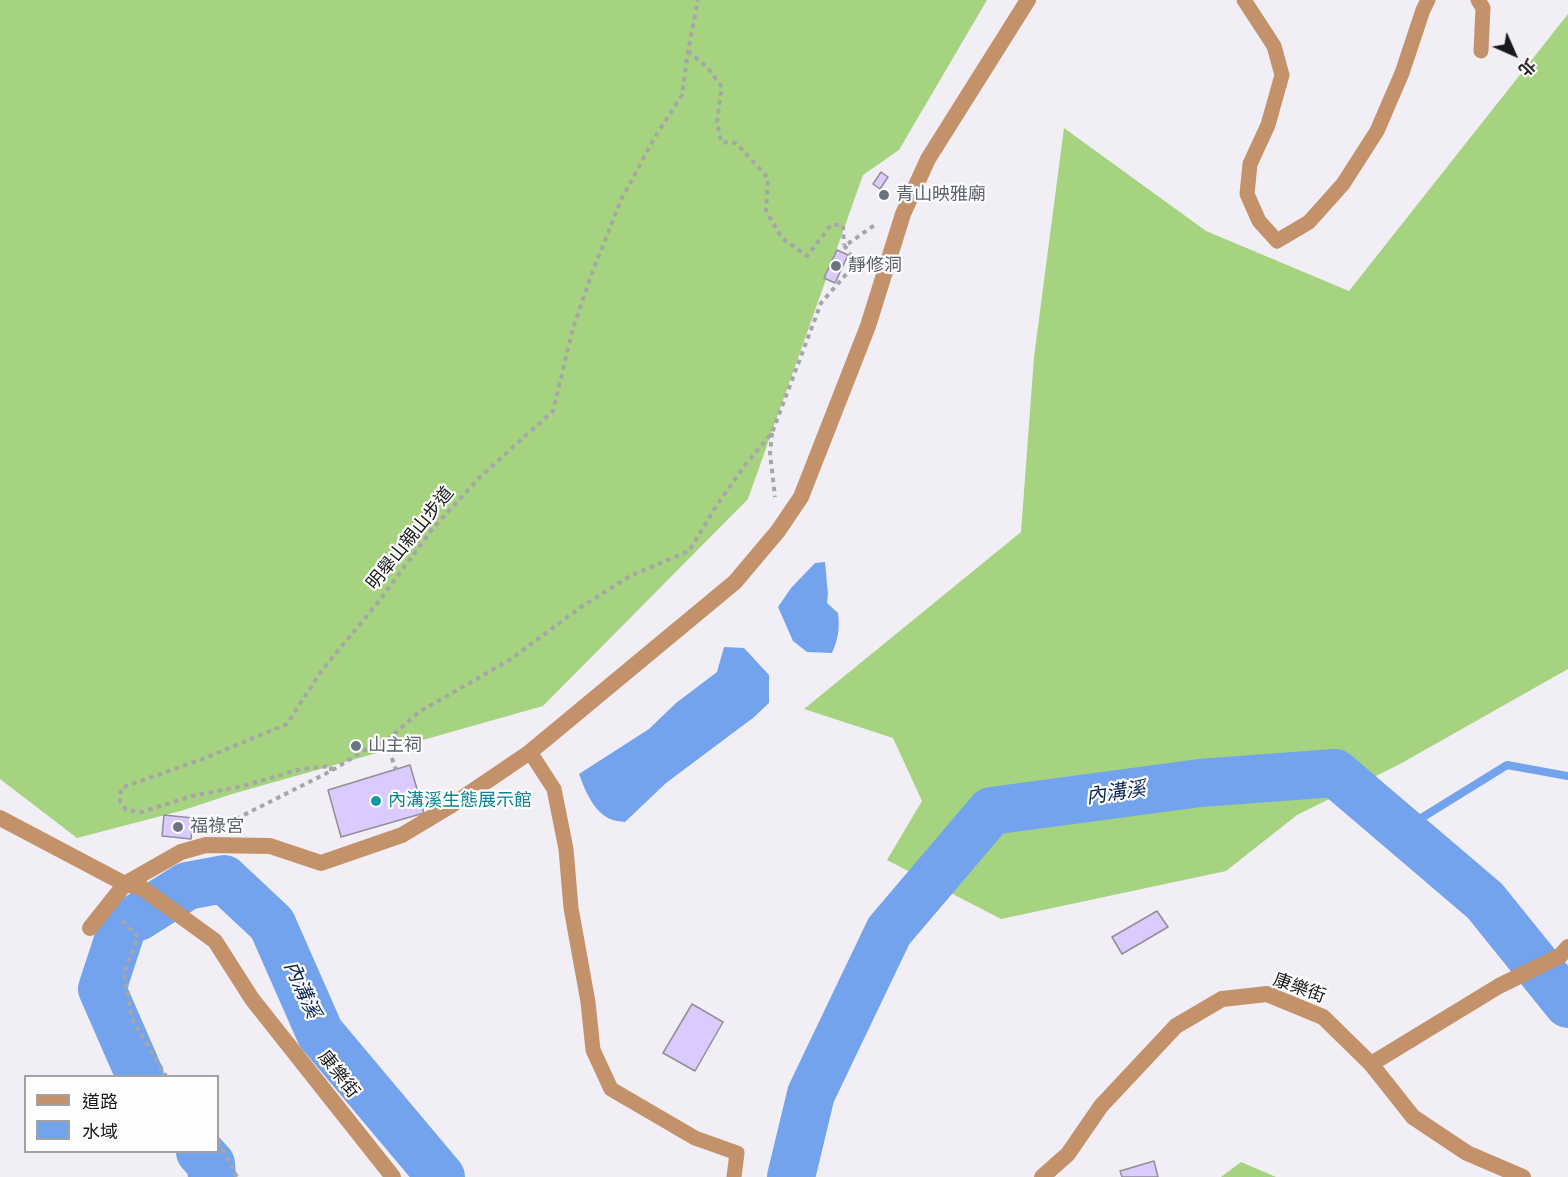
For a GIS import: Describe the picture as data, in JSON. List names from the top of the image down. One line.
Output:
{"streets":{"street":["康樂街"],"path":["明舉山親山步道"]},"water":["內溝溪"],"places":["青山映雅廟","靜修洞","山主祠","內溝溪生態展示館","福祿宮"],"legend":["道路","水域"],"north":"bottom right"}
